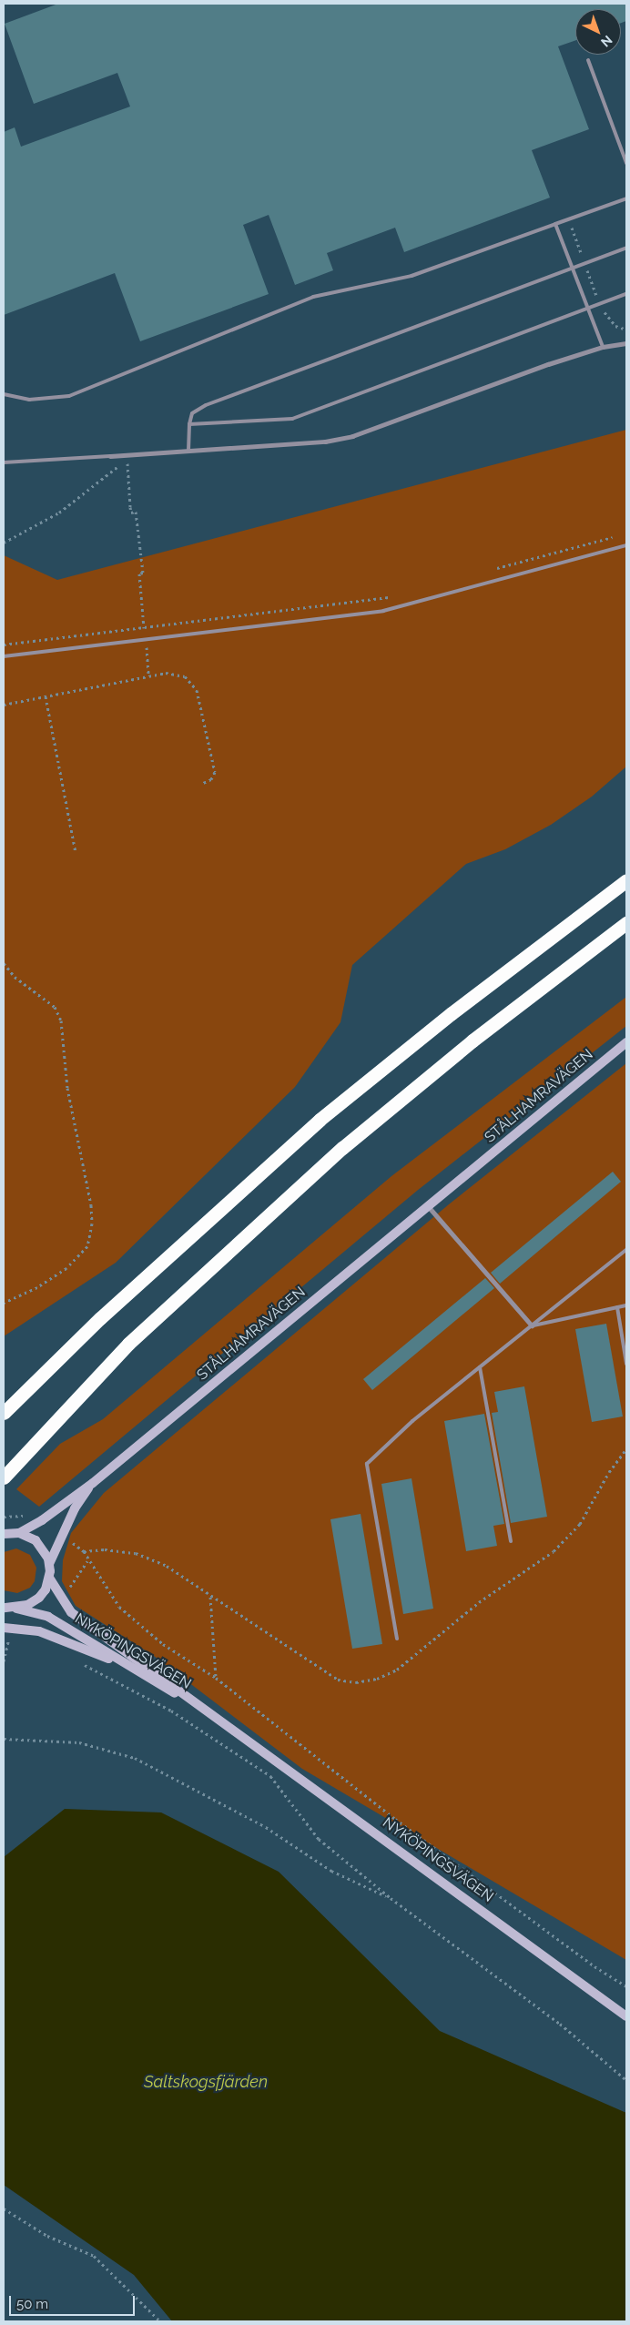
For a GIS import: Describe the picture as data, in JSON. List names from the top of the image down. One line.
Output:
{"streets":{"main road":["STÅLHAMRAVÄGEN","NYKÖPINGSVÄGEN"]},"water":["Saltskogsfjärden"],"scale_bar":"50 m","north":"bottom right"}
